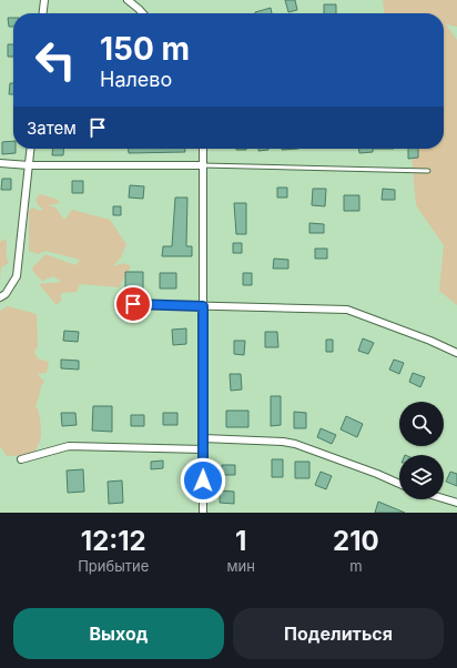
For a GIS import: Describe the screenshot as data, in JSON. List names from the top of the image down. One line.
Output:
{"page":{"turn":["150 m","Налево"],"then":"Затем","eta":["12:12","Прибытие","1","мин","210","m"],"buttons":["Выход","Поделиться"]}}
